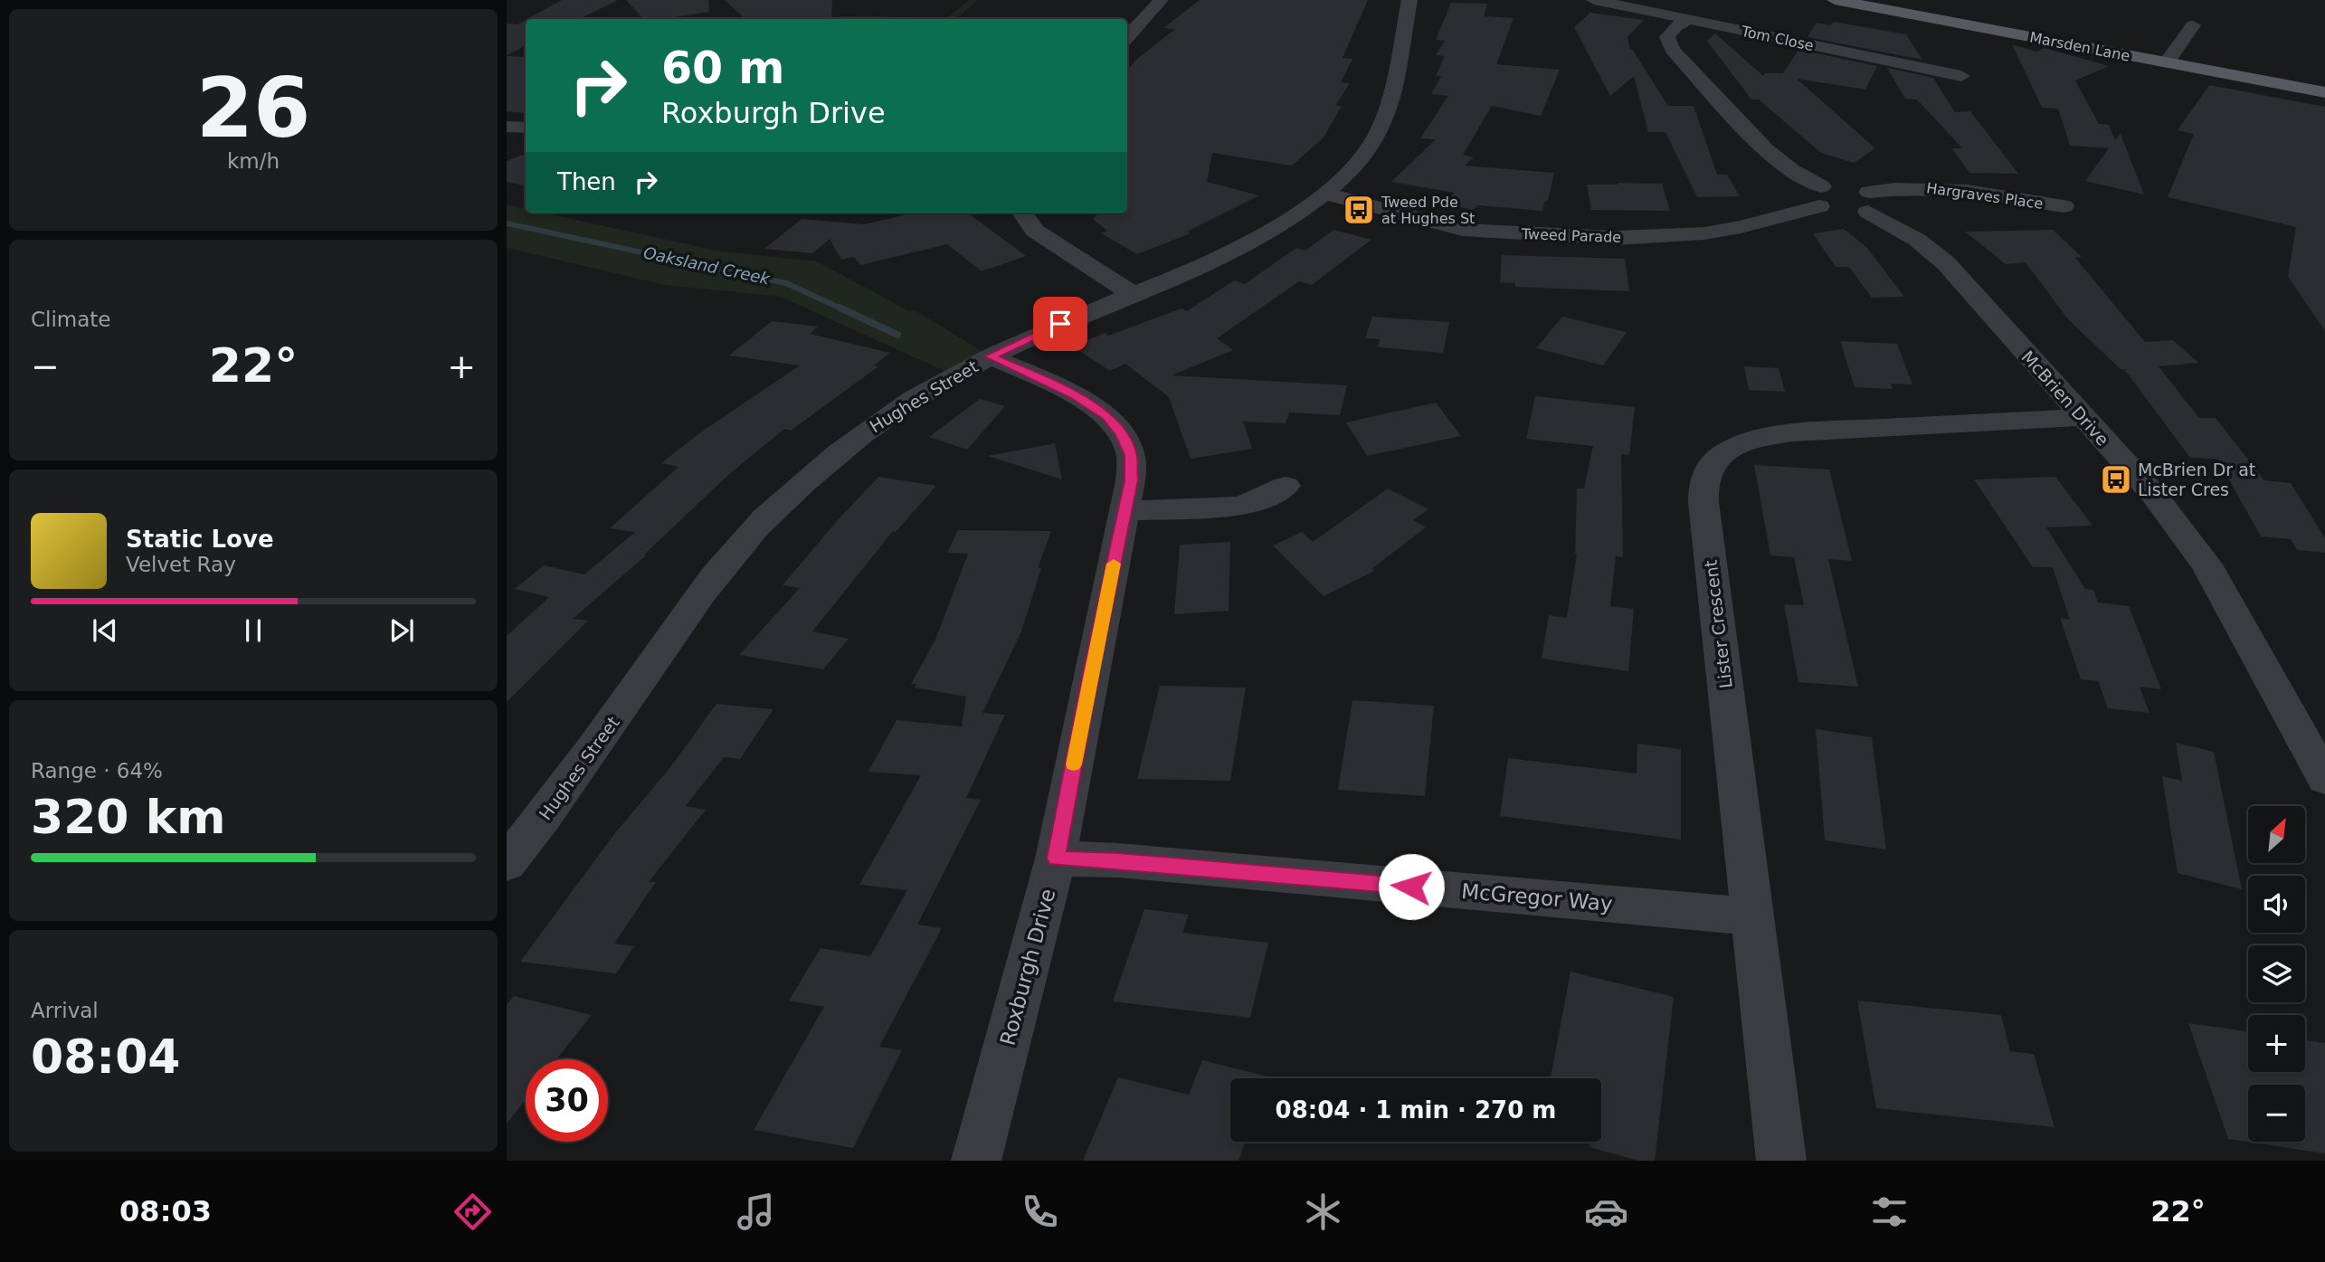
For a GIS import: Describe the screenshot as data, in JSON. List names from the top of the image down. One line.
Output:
{"streets":{"main road":["Marsden Lane"],"street":["Tom Close","Hargraves Place","Tweed Parade","Hughes Street","McBrien Drive","Lister Crescent","McGregor Way","Roxburgh Drive"]},"crossings":[["Tom Close","McBrien Drive"],["Hargraves Place","Tweed Parade"],["Hargraves Place","McBrien Drive"],["Tweed Parade","Hughes Street"],["Tweed Parade","McBrien Drive"],["Hughes Street","Roxburgh Drive"],["McBrien Drive","Lister Crescent"],["Lister Crescent","McGregor Way"],["McGregor Way","Roxburgh Drive"]],"water":["Oaksland Creek"],"places":{"bus stop":["Tweed Pde at Hughes St","McBrien Dr at Lister Cres"]},"north":"top right","page":{"tile":[["26","km/h"],"Climate",["Range · 64%","320 km"],["Arrival","08:04"]],"turn":["60 m","Roxburgh Drive"],"then":"Then","heat":["−","22°","+"],"song":["Static Love","Velvet Ray"],"map_buttons":["+","−"],"limit":"30","trip":"08:04 · 1 min · 270 m","tabs":["08:03","22°"]}}
